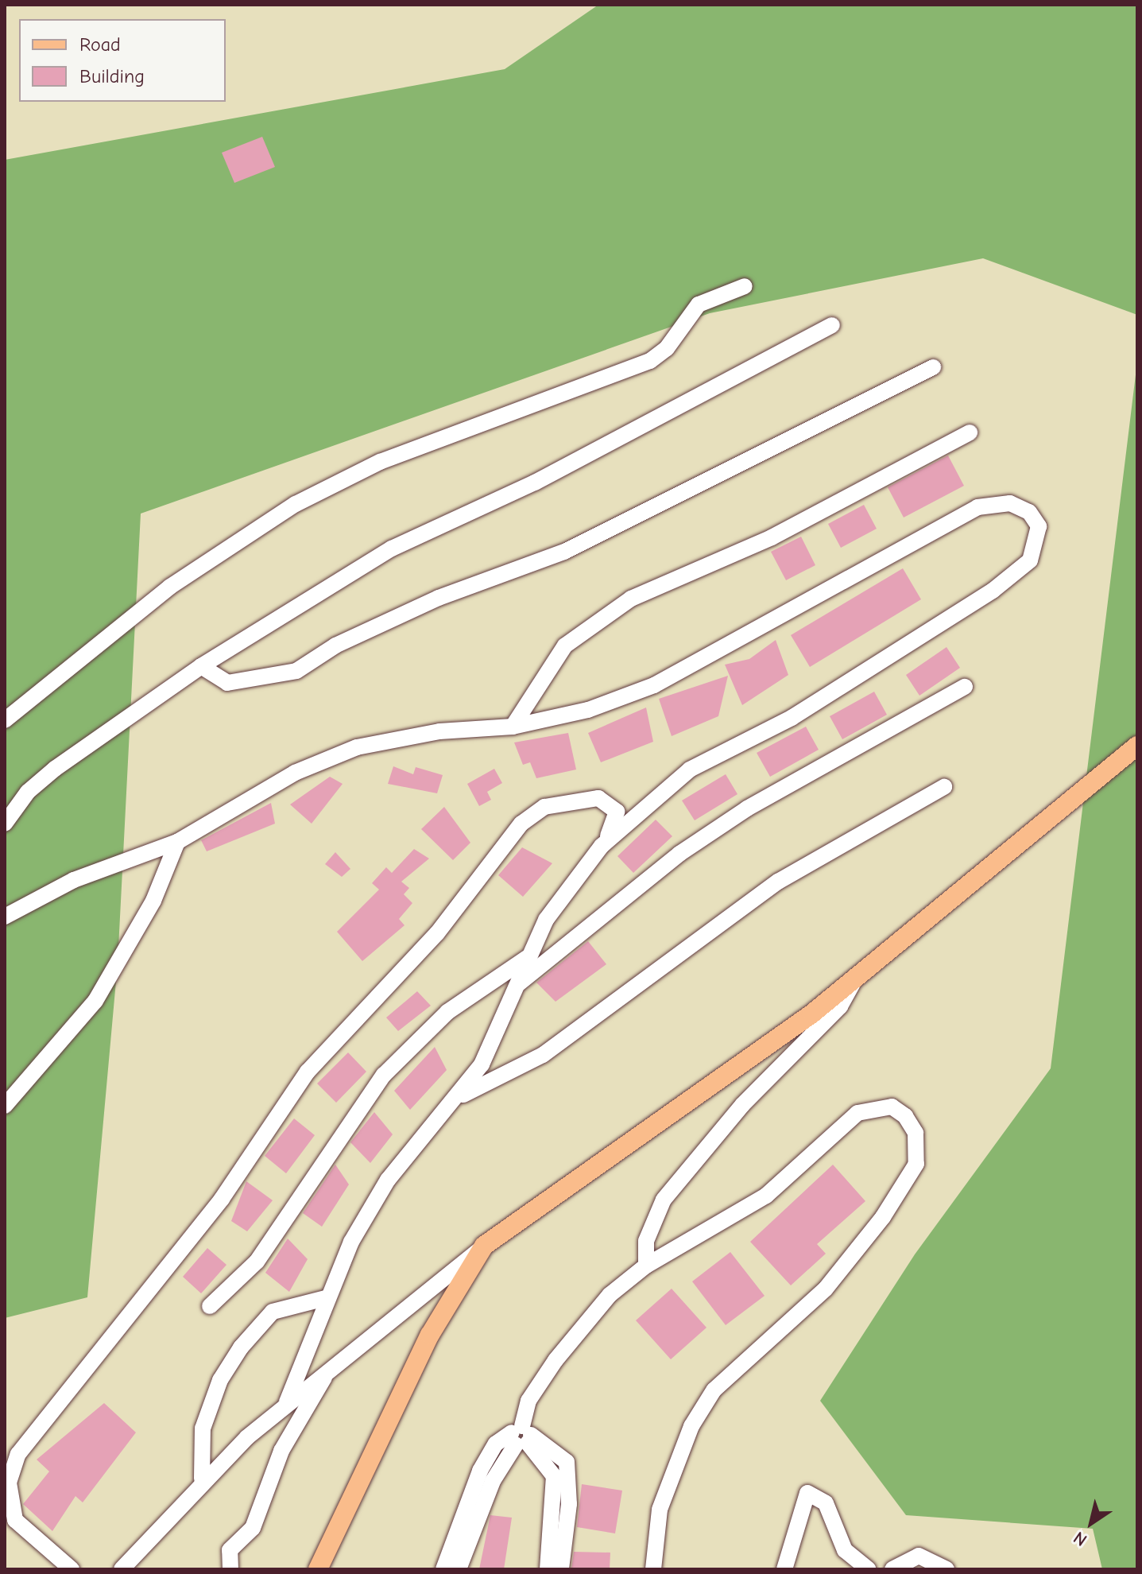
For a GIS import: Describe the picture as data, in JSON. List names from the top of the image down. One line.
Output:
{"legend":["Road","Building"],"north":"bottom left"}
